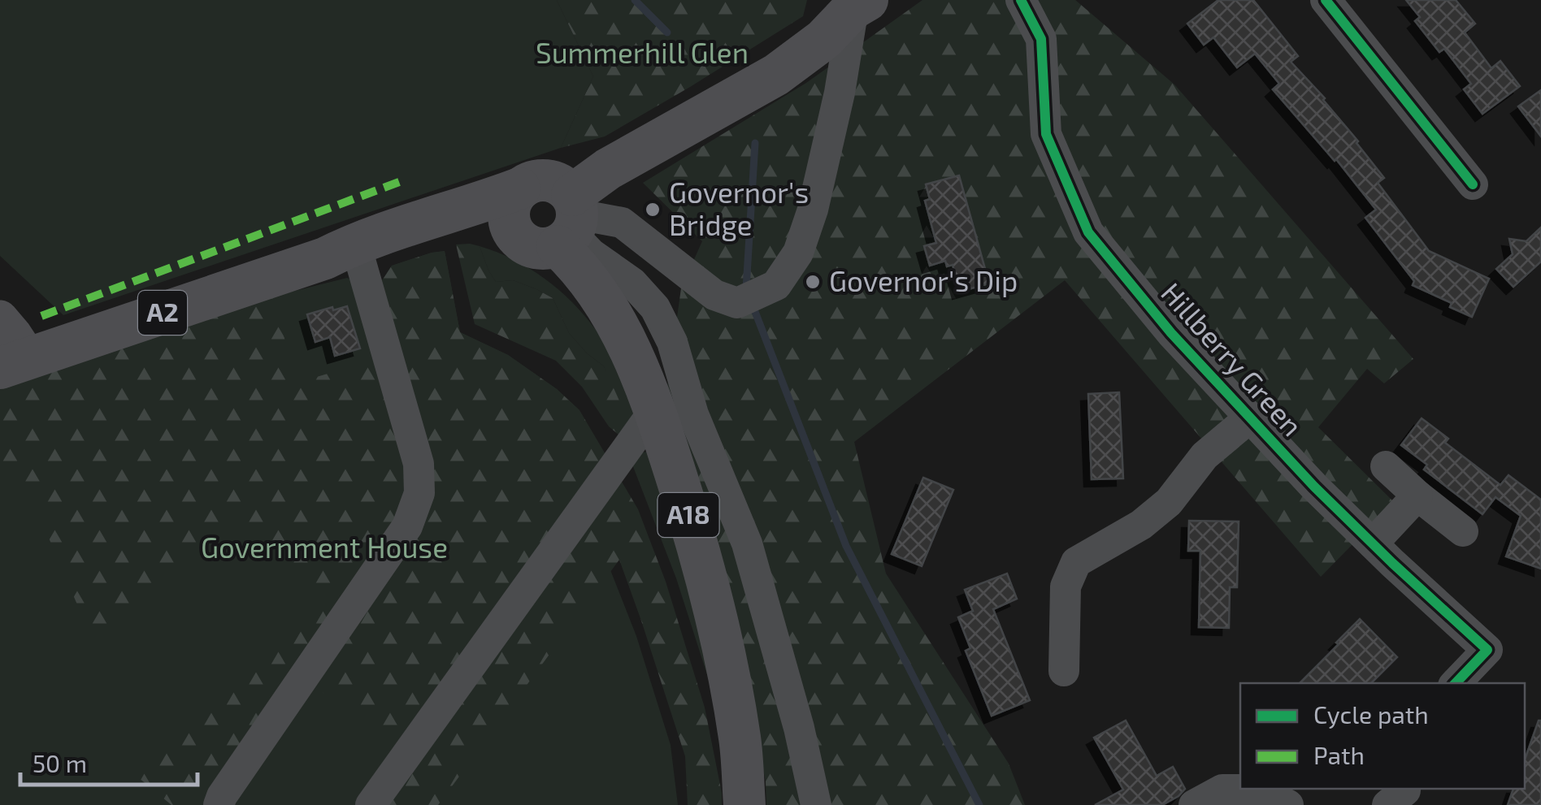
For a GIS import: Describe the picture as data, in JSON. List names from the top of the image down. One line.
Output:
{"streets":{"highway":["A2","A18"],"street":["Hillberry Green"]},"crossings":[["A2","A18"]],"parks":["Summerhill Glen","Government House"],"places":["Governor's Bridge","Governor's Dip"],"legend":["Cycle path","Path"],"scale_bar":"50 m"}
